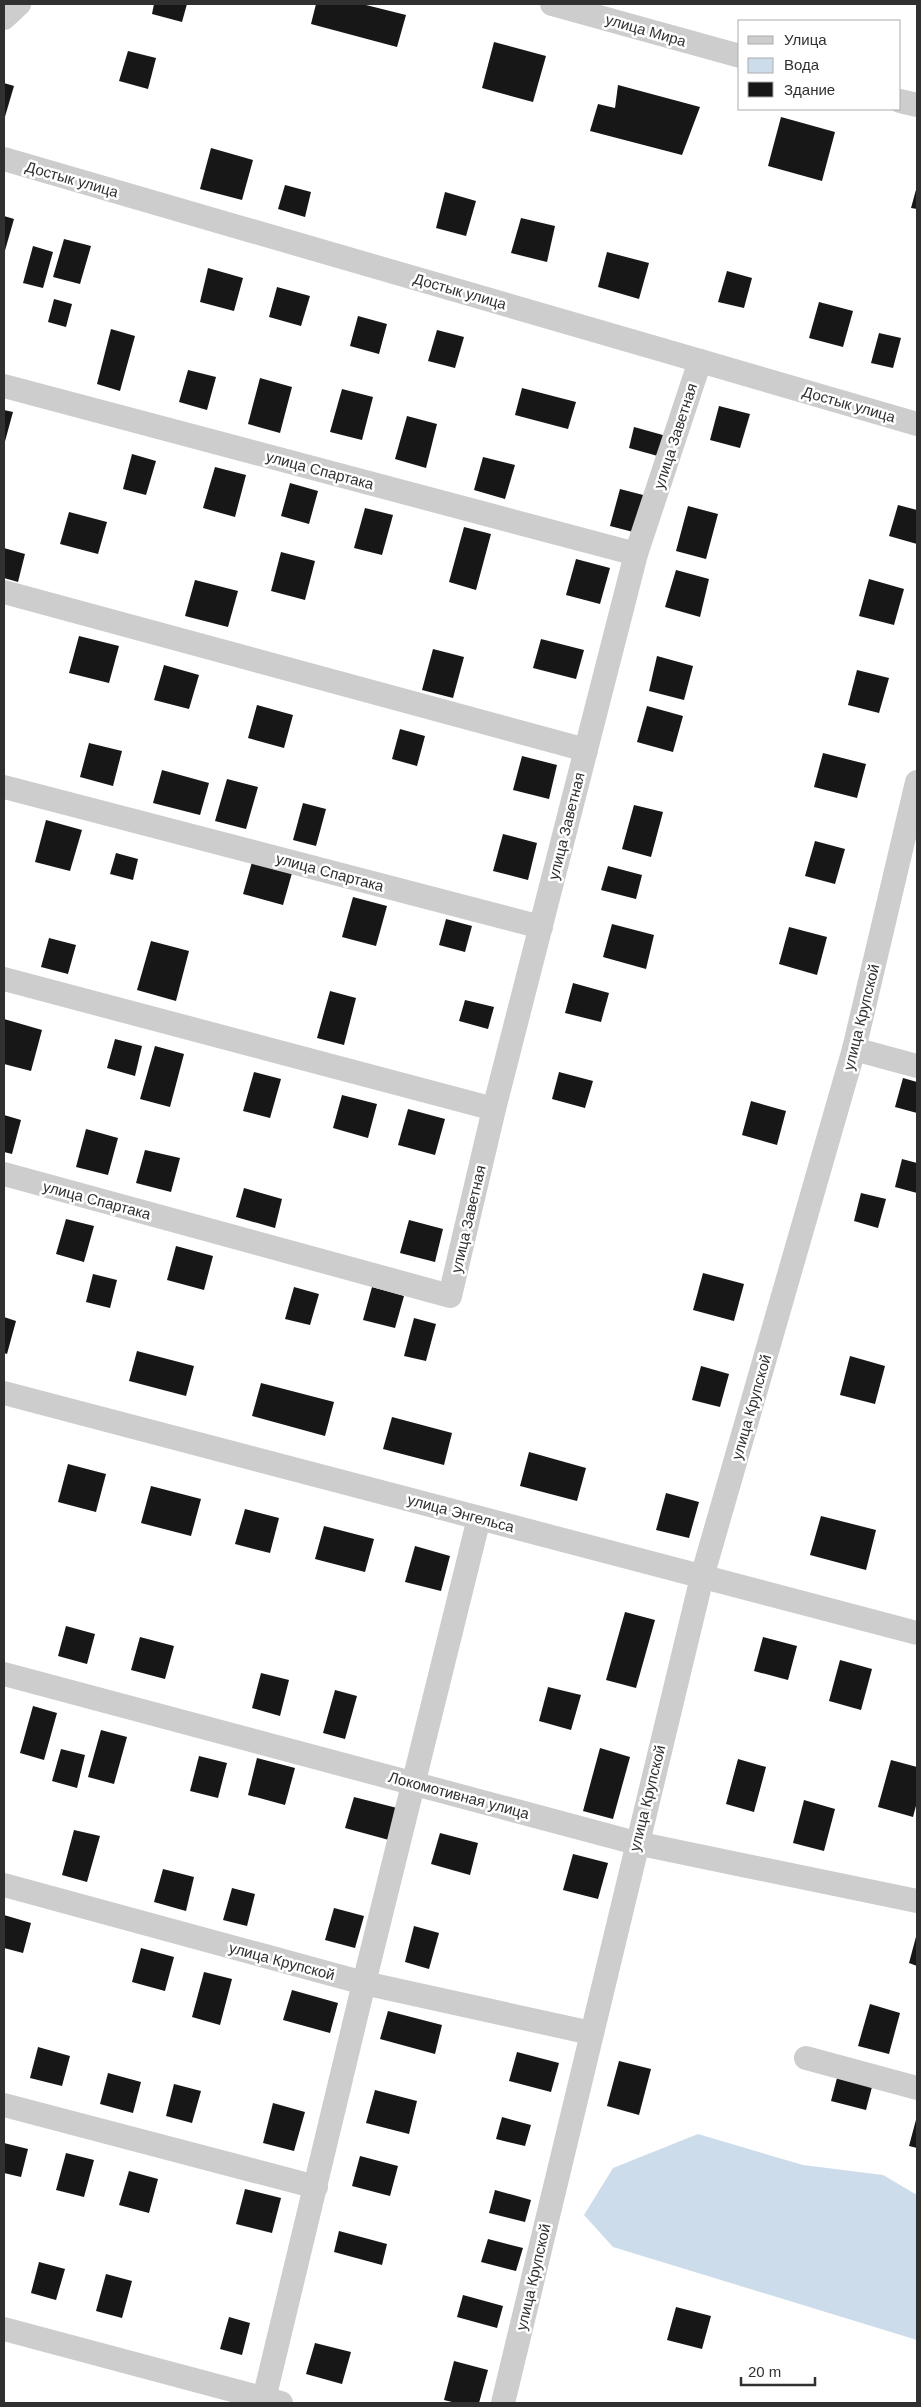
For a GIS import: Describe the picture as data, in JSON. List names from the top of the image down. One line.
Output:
{"streets":{"street":["улица Мира","Достык улица","улица Заветная","улица Спартака","улица Крупской","улица Энгельса","Локомотивная улица"]},"crossings":[["Достык улица","улица Заветная"],["улица Заветная","улица Спартака"],["улица Крупской","улица Энгельса"],["улица Крупской","Локомотивная улица"]],"legend":["Улица","Вода","Здание"],"scale_bar":"20 m"}
